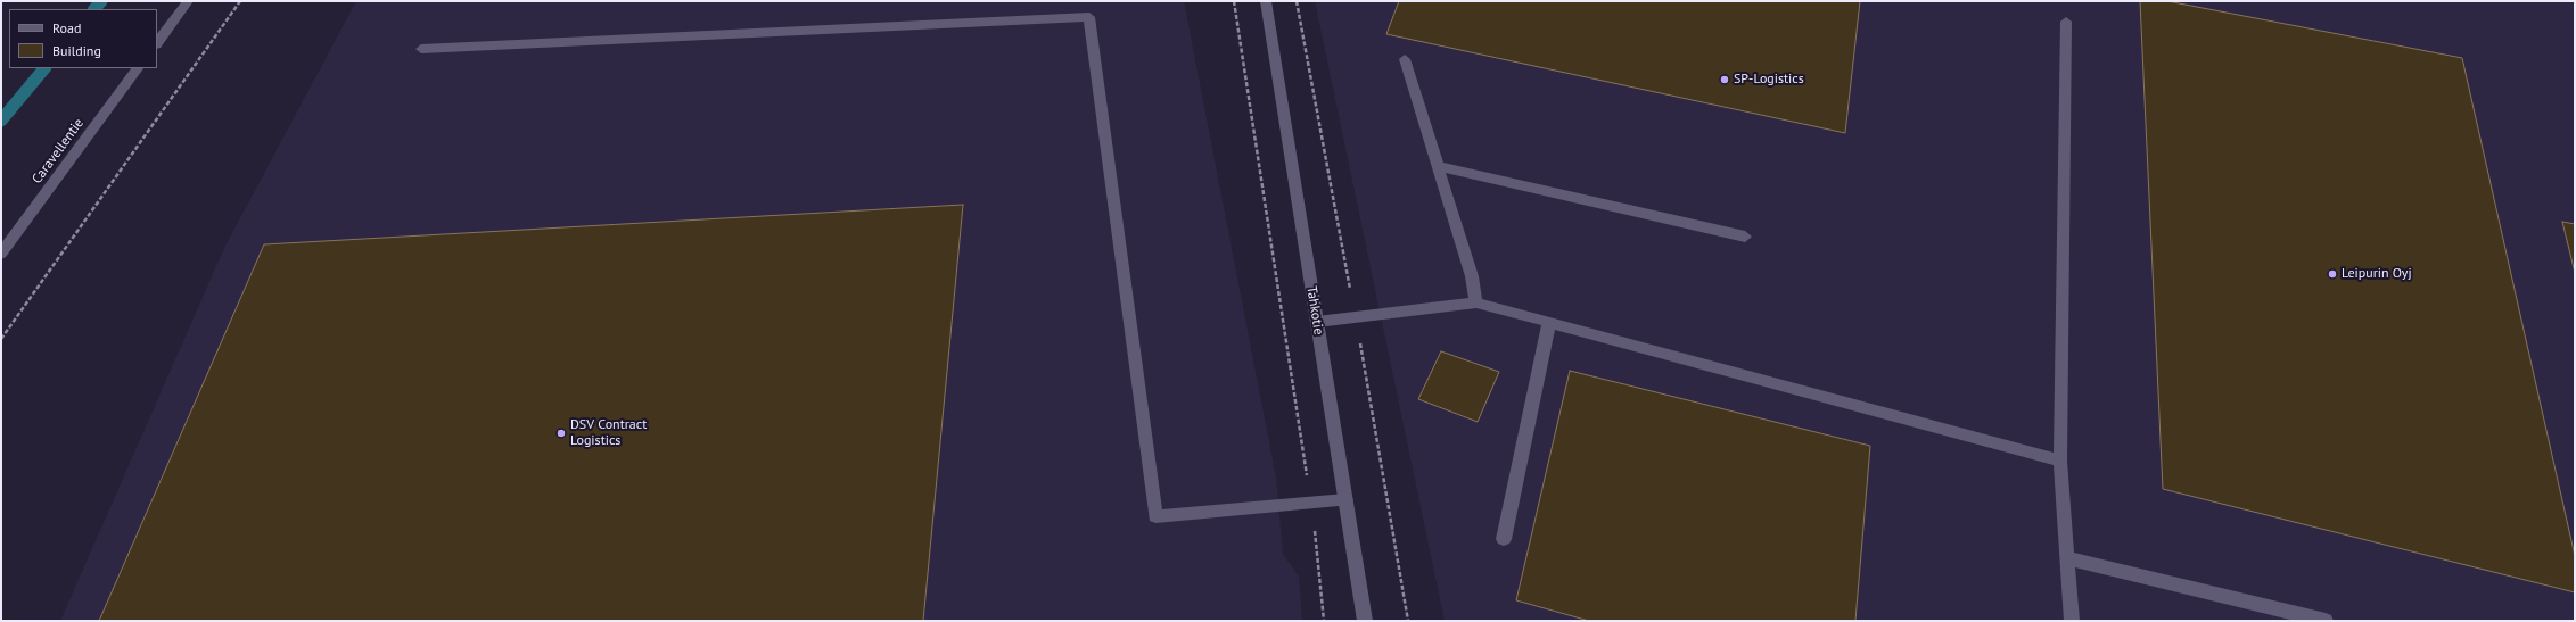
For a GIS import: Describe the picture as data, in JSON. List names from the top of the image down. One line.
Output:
{"streets":{"street":["Caravellentie","Tahkotie"]},"places":["SP-Logistics","Leipurin Oyj","DSV Contract Logistics"],"legend":["Road","Building"]}
